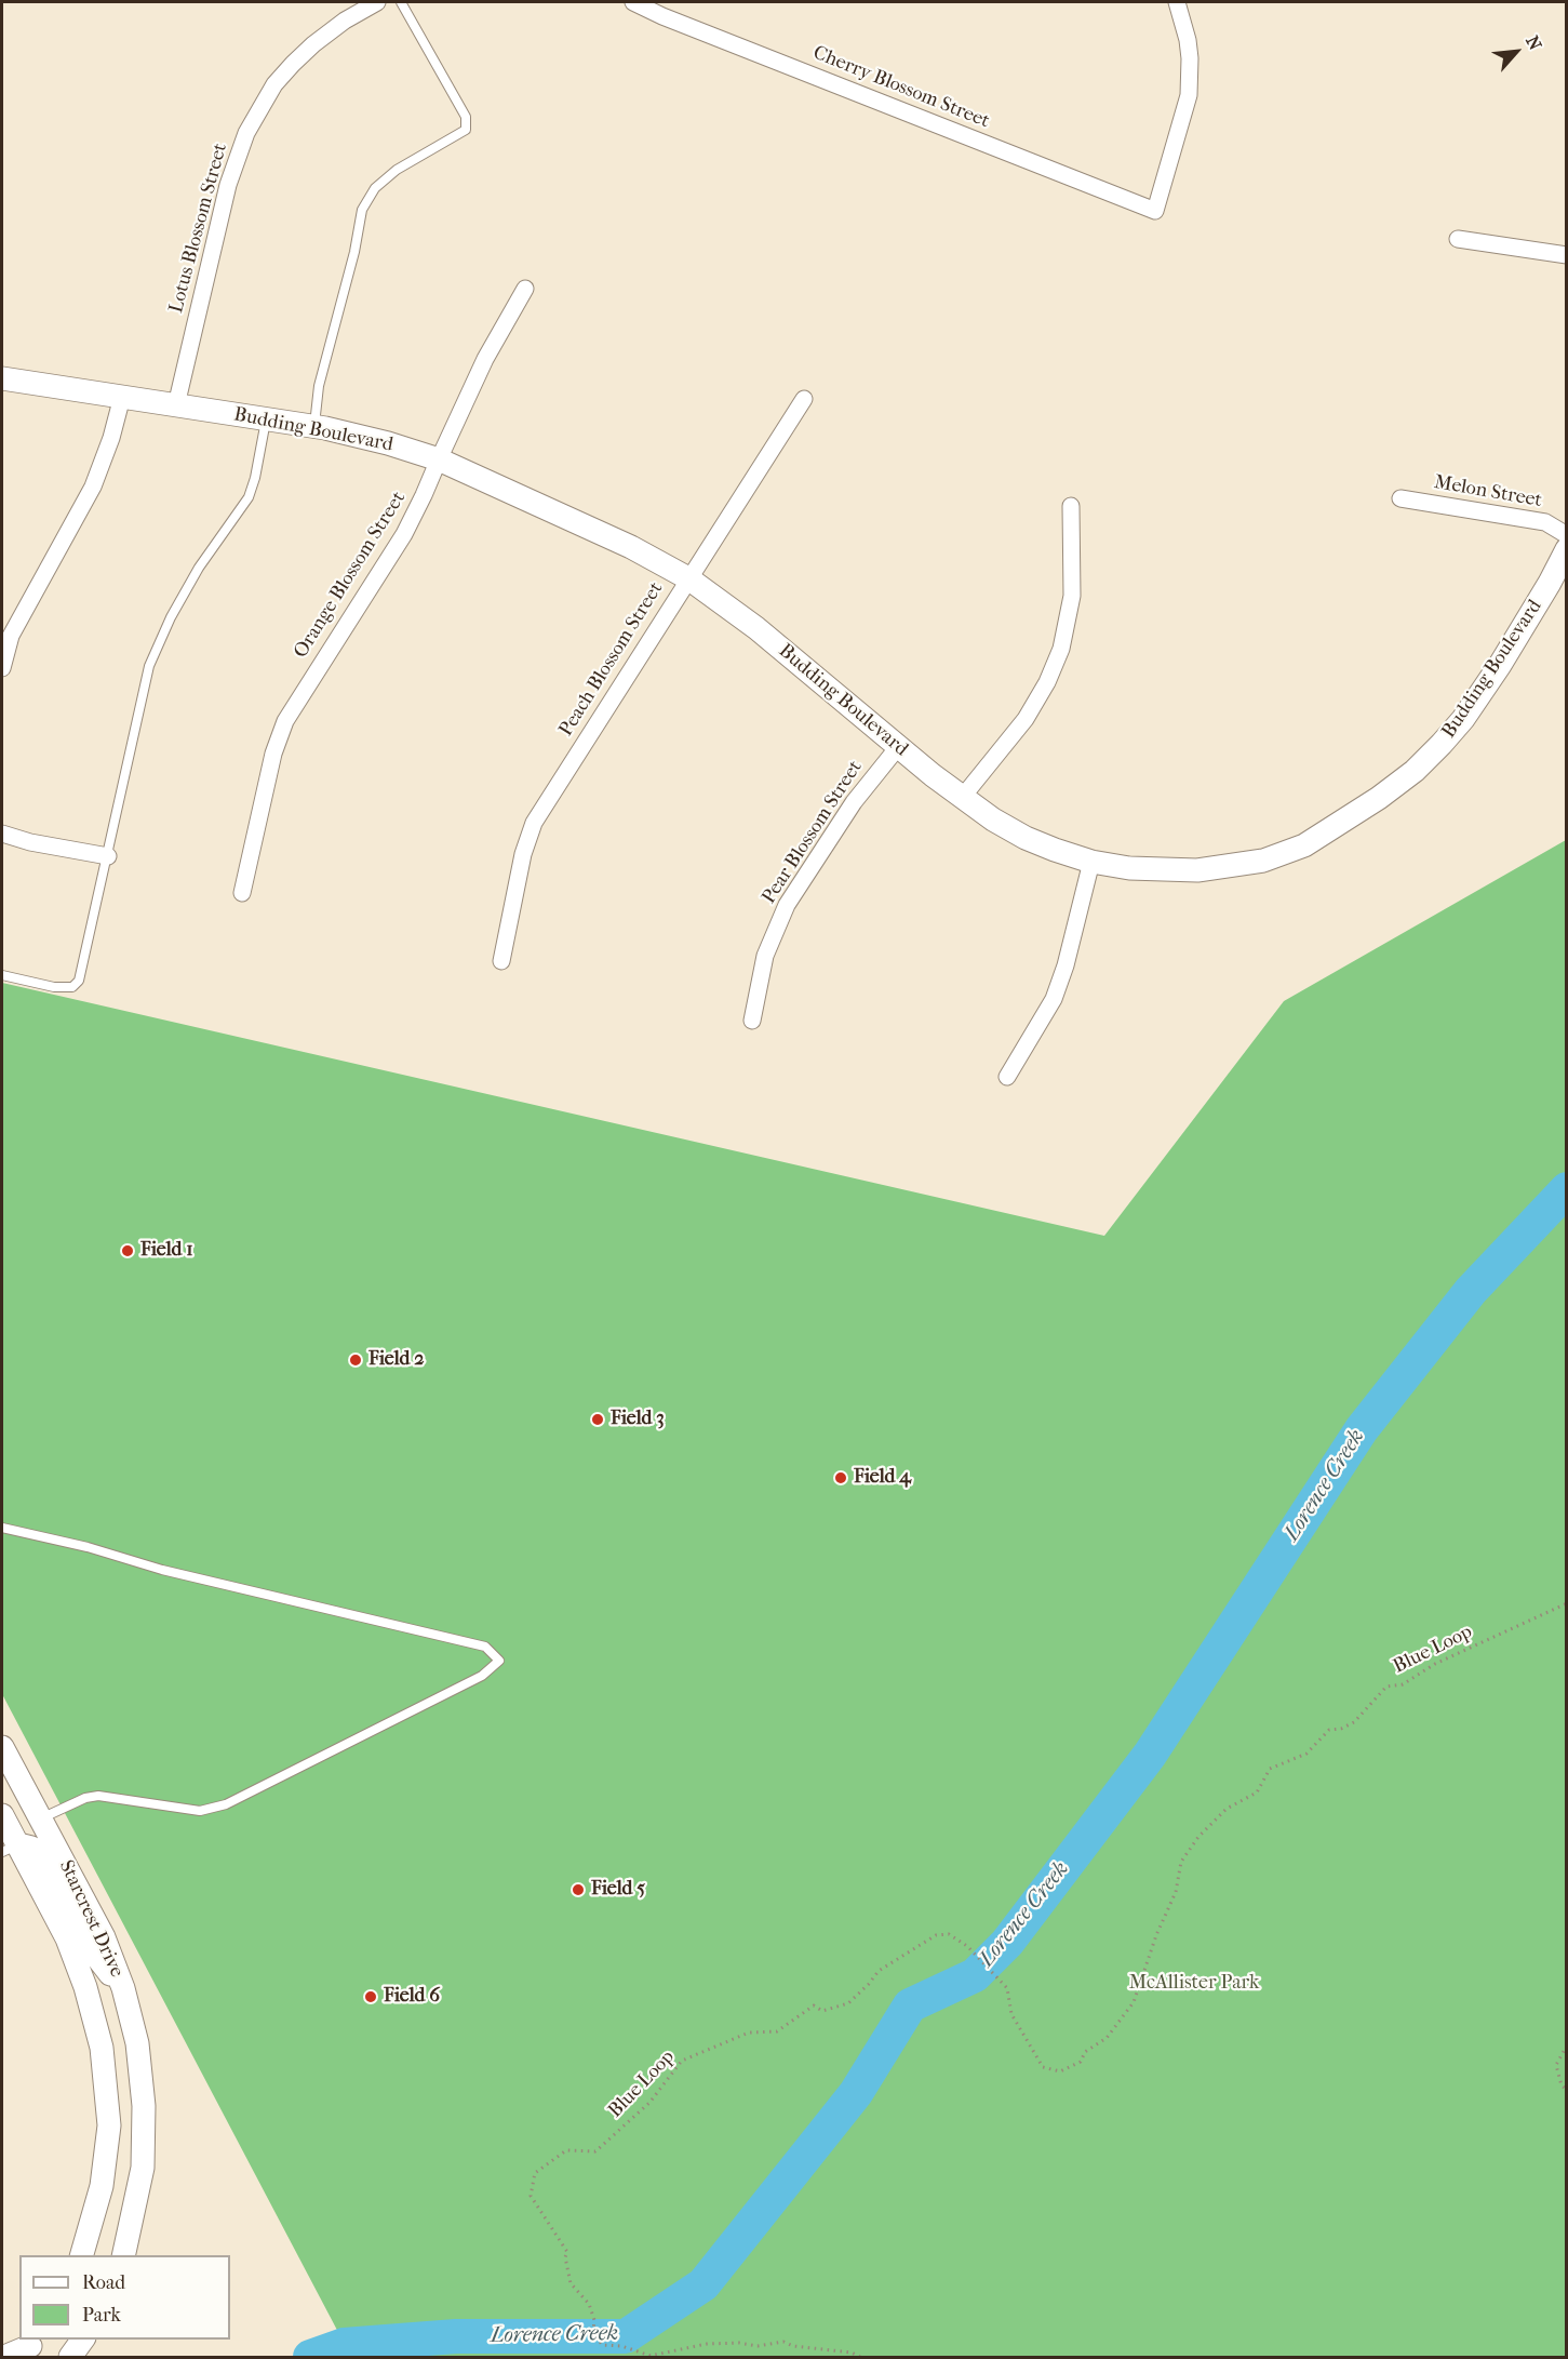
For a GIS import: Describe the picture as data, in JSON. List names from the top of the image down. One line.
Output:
{"streets":{"street":["Cherry Blossom Street","Lotus Blossom Street","Budding Boulevard","Melon Street","Orange Blossom Street","Peach Blossom Street","Pear Blossom Street","Starcrest Drive"],"path":["Blue Loop"]},"crossings":[["Lotus Blossom Street","Budding Boulevard"],["Budding Boulevard","Orange Blossom Street"],["Budding Boulevard","Peach Blossom Street"],["Budding Boulevard","Pear Blossom Street"]],"water":["Lorence Creek"],"parks":["McAllister Park"],"places":["Field 1","Field 2","Field 3","Field 4","Field 5","Field 6"],"legend":["Road","Park"],"north":"top right"}
